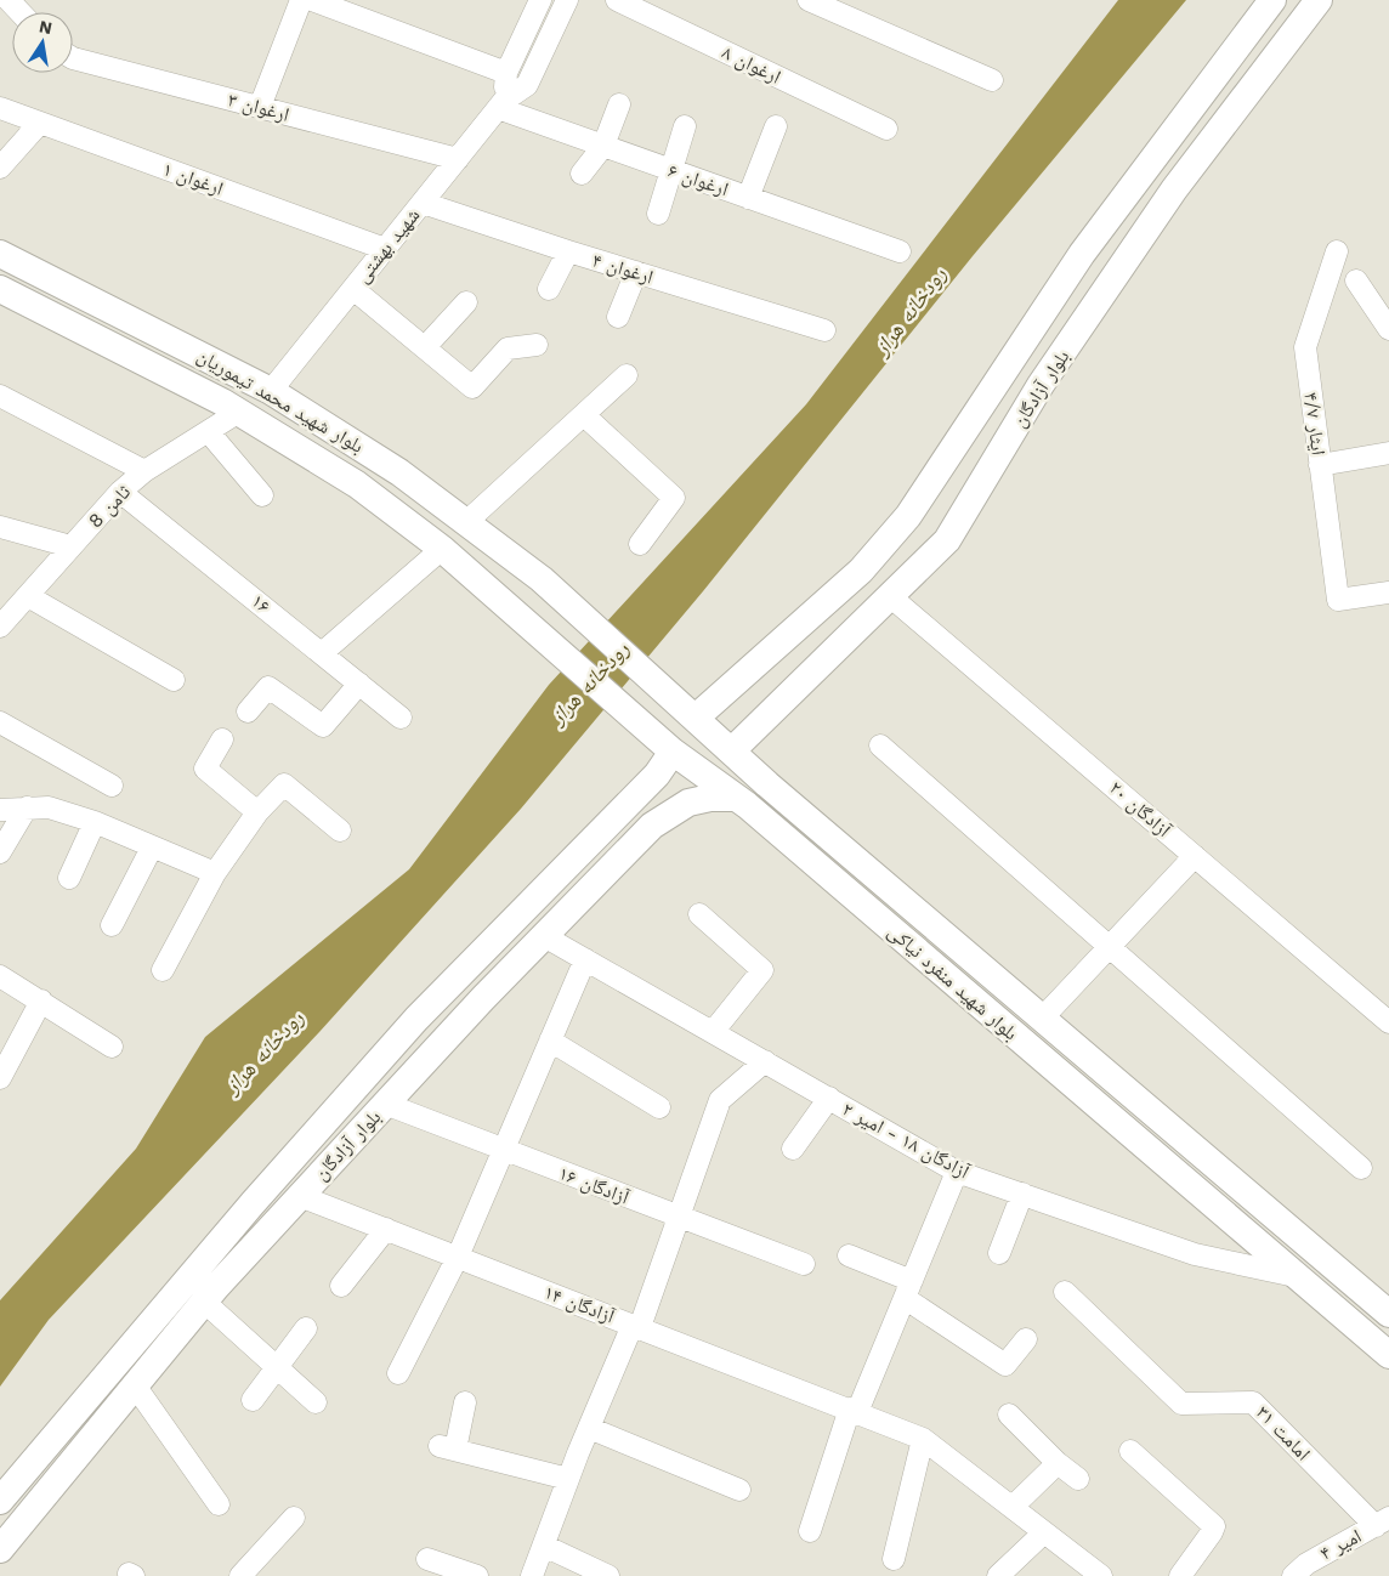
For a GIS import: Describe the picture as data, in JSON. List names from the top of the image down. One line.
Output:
{"streets":{"main road":["بلوار آزادگان","بلوار شهید محمد تیموریان","بلوار شهید منفرد نیاکی"],"street":["ارغوان ۸","ارغوان ۳","ارغوان ۱","ارغوان ۶","شهید بهشتی","ارغوان ۴","ایثار ۴/۷","ثامن 8","۱۶","آزادگان ۲۰","آزادگان ۱۸ - امیر ۲","آزادگان ۱۶","آزادگان ۱۴","امامت ۳۱","امیر ۴"]},"crossings":[["ارغوان ۳","شهید بهشتی"],["ارغوان ۱","شهید بهشتی"],["ارغوان ۶","شهید بهشتی"],["شهید بهشتی","ارغوان ۴"],["شهید بهشتی","بلوار شهید محمد تیموریان"],["بلوار آزادگان","آزادگان ۲۰"],["بلوار آزادگان","بلوار شهید منفرد نیاکی"],["بلوار آزادگان","آزادگان ۱۸ - امیر ۲"],["بلوار آزادگان","آزادگان ۱۶"],["بلوار آزادگان","آزادگان ۱۴"],["بلوار شهید محمد تیموریان","ثامن 8"],["بلوار شهید محمد تیموریان","بلوار شهید منفرد نیاکی"],["ثامن 8","۱۶"],["بلوار شهید منفرد نیاکی","آزادگان ۱۸ - امیر ۲"],["امامت ۳۱","امیر ۴"]],"water":["رودخانه هراز"],"north":"top"}
